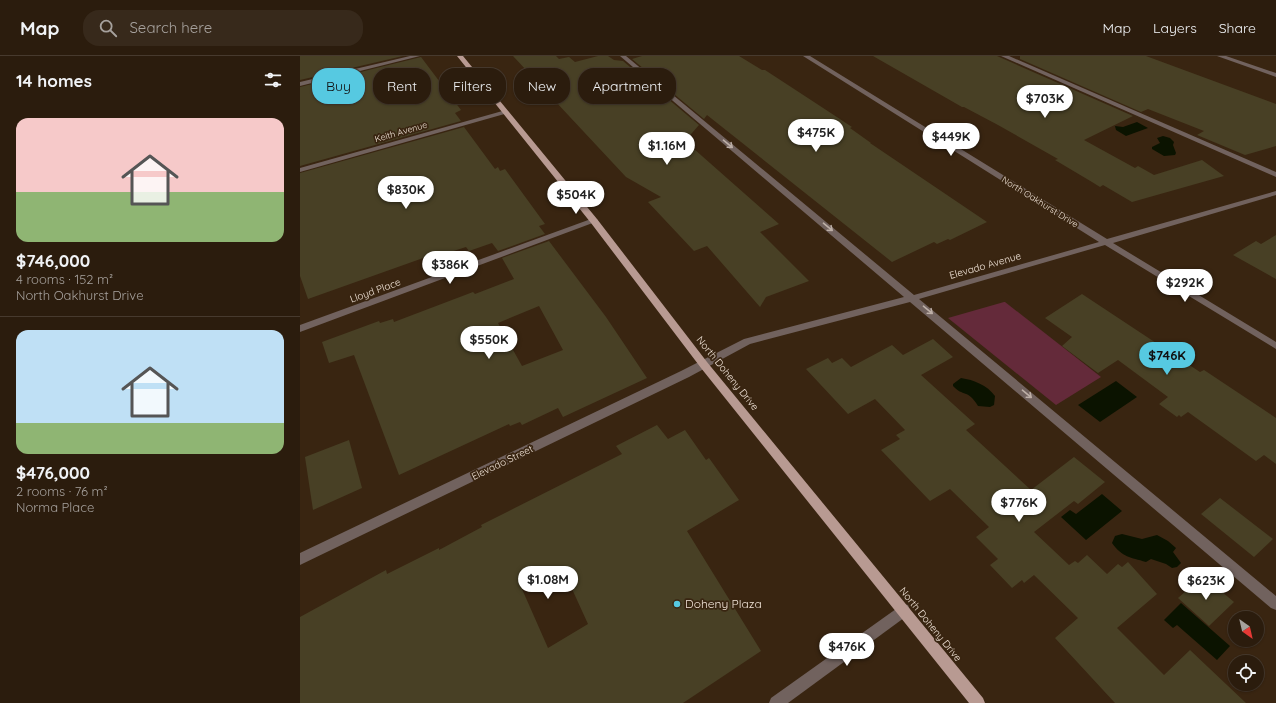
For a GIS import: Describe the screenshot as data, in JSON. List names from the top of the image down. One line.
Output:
{"streets":{"main road":["North Doheny Drive"],"street":["Keith Avenue","North Oakhurst Drive","Elevado Avenue","Lloyd Place","Elevado Street"]},"crossings":[["Keith Avenue","North Doheny Drive"],["North Oakhurst Drive","Elevado Avenue"],["Elevado Avenue","North Doheny Drive"],["Elevado Avenue","Elevado Street"],["Lloyd Place","North Doheny Drive"],["North Doheny Drive","Elevado Street"]],"places":["Doheny Plaza"],"north":"bottom right","page":{"header":"Map","search":"Search here","nav":["Map","Layers","Share"],"heading":"14 homes","chip":["Buy","Rent","Filters","New","Apartment"],"price":["$703K","$475K","$449K","$1.16M","$830K","$504K","$386K","$292K","$550K","$746K","$776K","$1.08M","$623K","$476K"],"list":[{"name":"$746,000","note":"4 rooms · 152 m² · North Oakhurst Drive"},{"name":"$476,000","note":"2 rooms · 76 m² · Norma Place"}]}}
